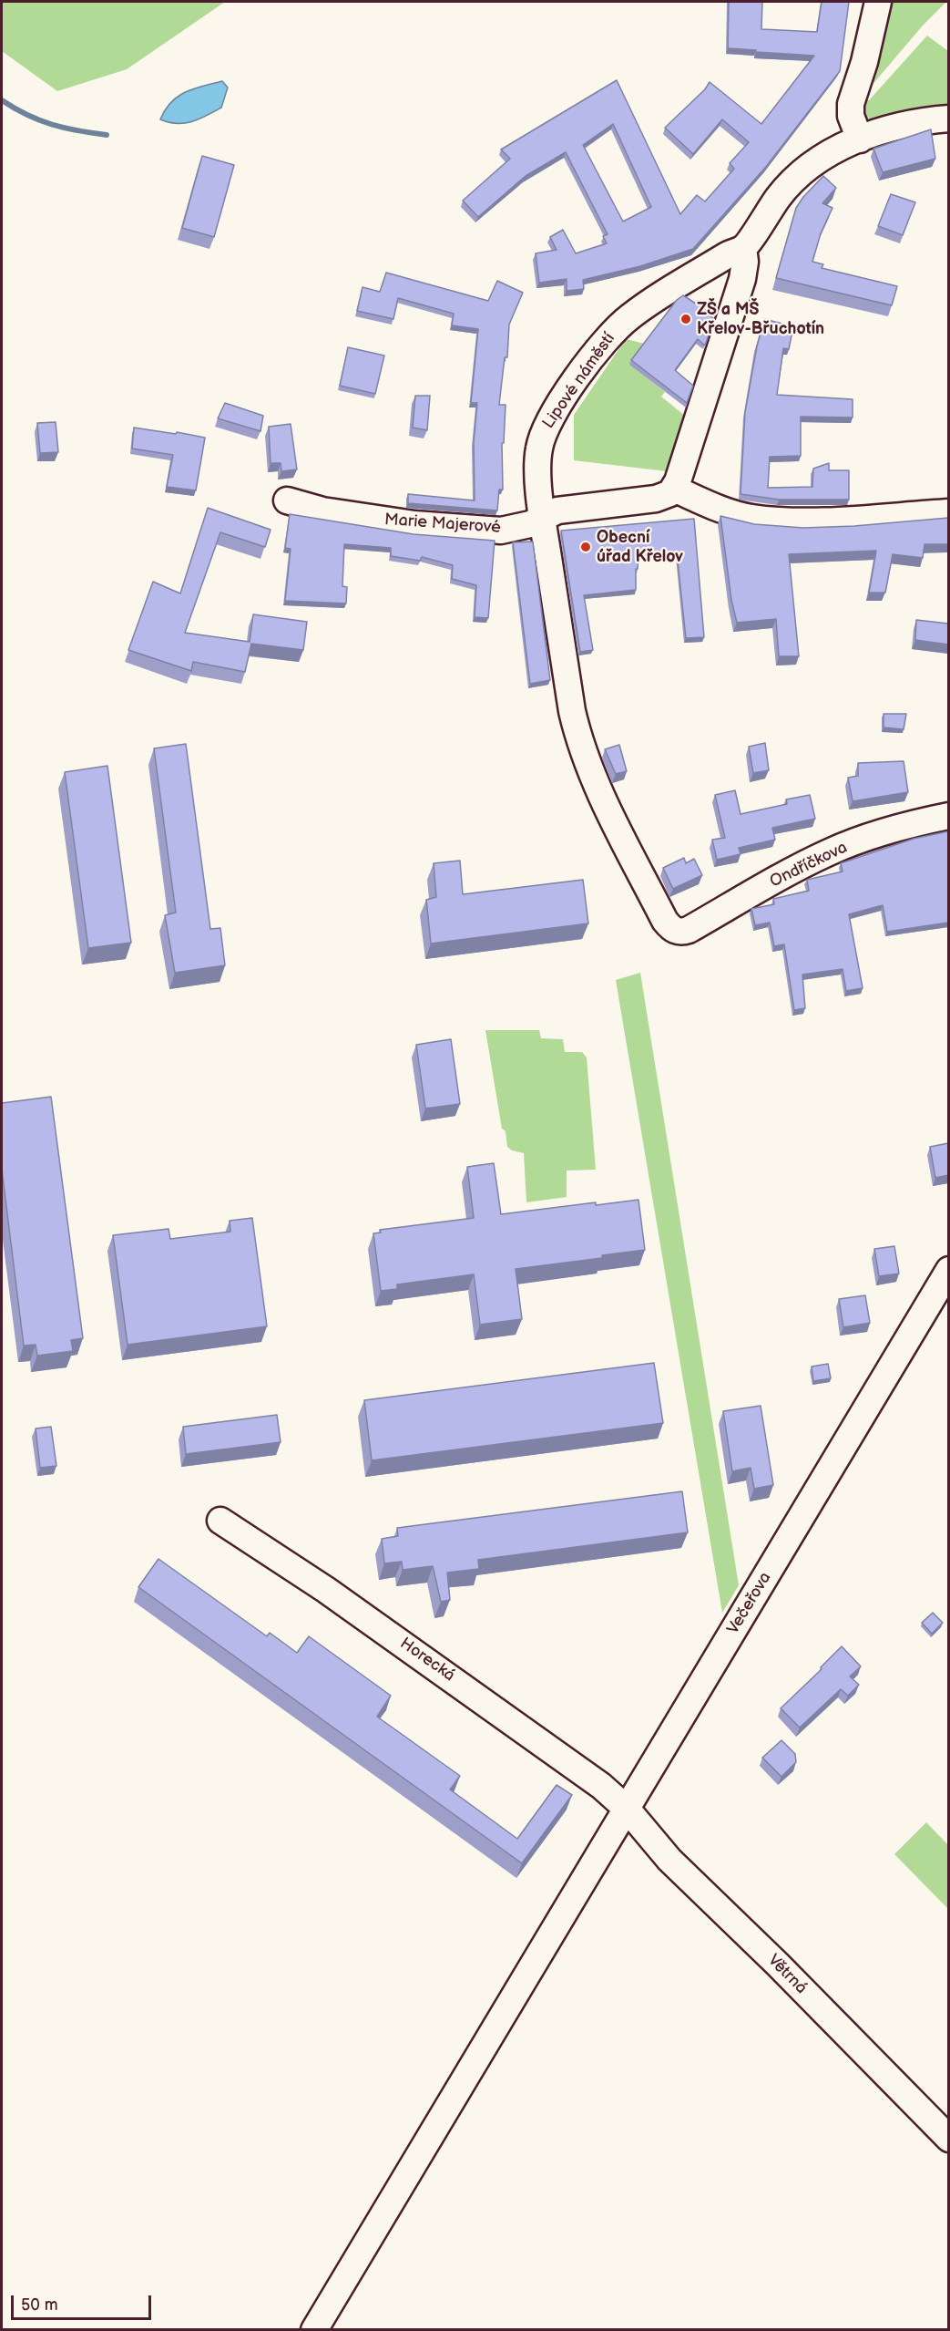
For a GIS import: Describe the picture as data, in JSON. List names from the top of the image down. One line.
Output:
{"streets":{"street":["Lipové náměstí","Marie Majerové","Ondříčkova","Večeřova","Horecká","Větrná"]},"crossings":[["Lipové náměstí","Marie Majerové"],["Lipové náměstí","Ondříčkova"],["Večeřova","Horecká"],["Večeřova","Větrná"],["Horecká","Větrná"]],"places":["ZŠ a MŠ Křelov-Břuchotín","Obecní úřad Křelov"],"scale_bar":"50 m"}
